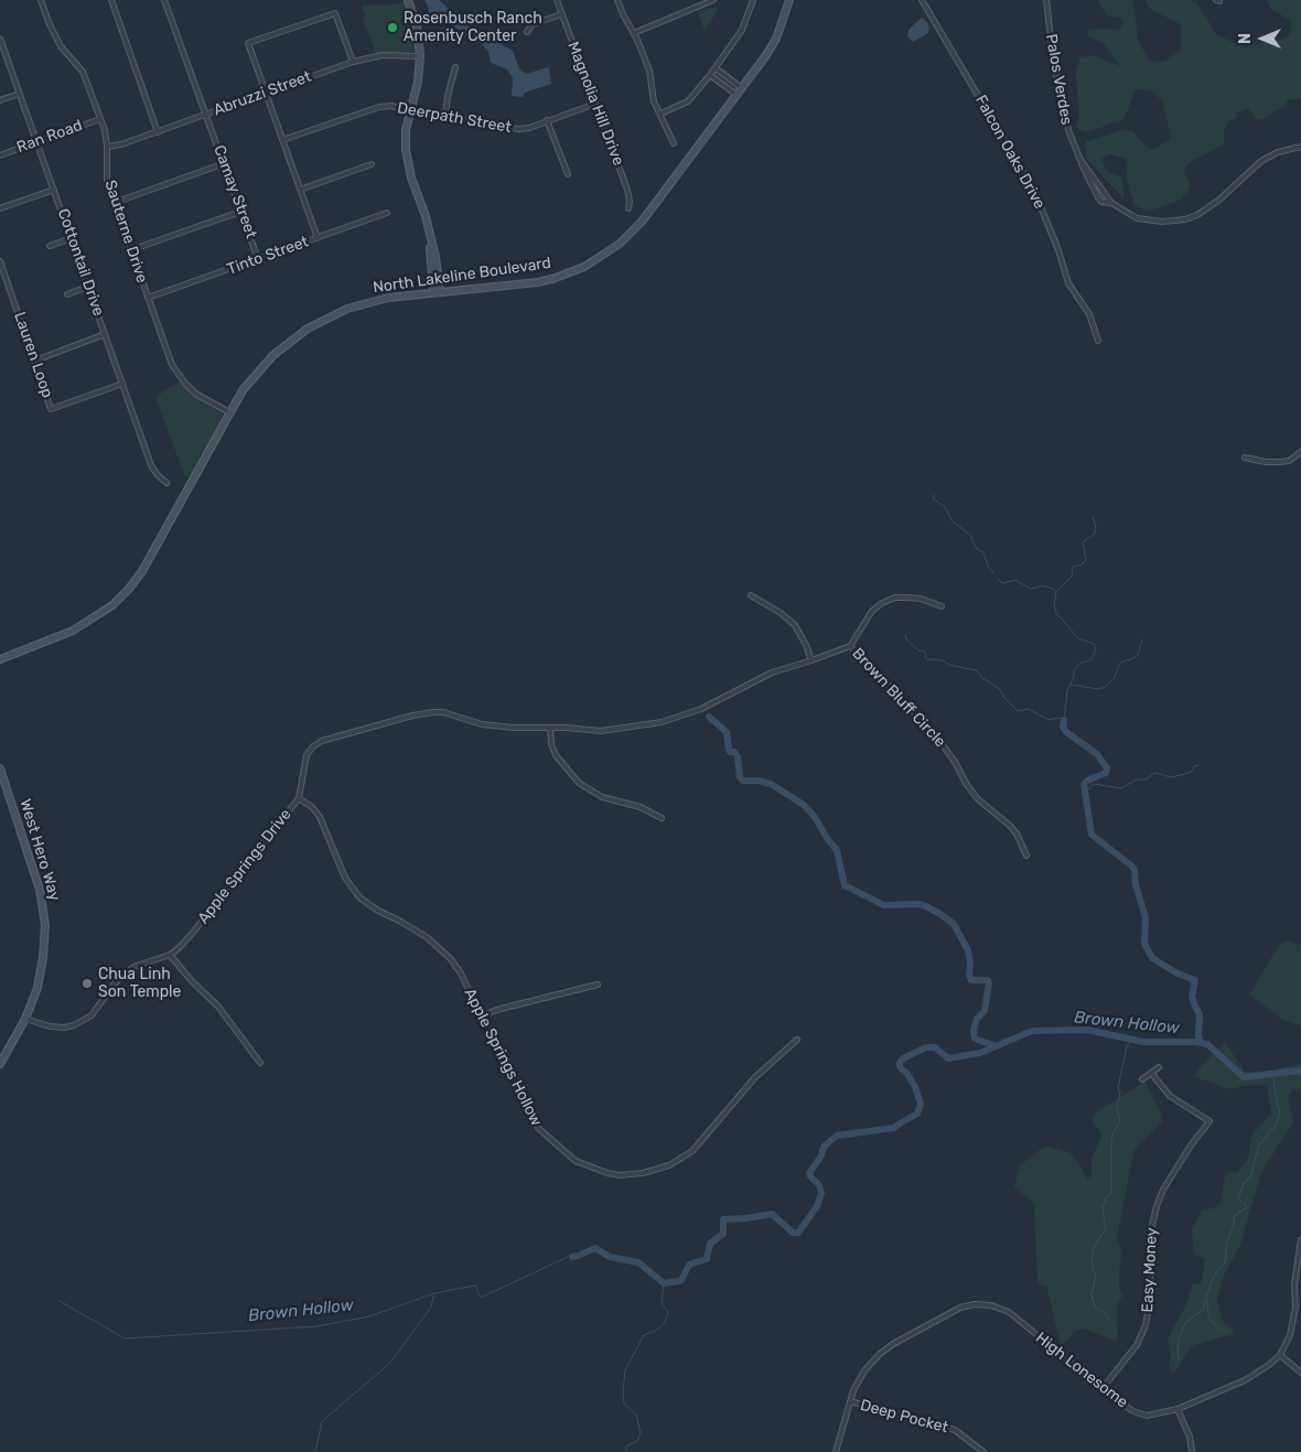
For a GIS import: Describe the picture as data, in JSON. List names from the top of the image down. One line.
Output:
{"streets":{"street":["Palos Verdes","Abruzzi Street","Magnolia Hill Drive","Deerpath Street","Ran Road","Falcon Oaks Drive","Camay Street","Sauterne Drive","Tinto Street","Cottontail Drive","North Lakeline Boulevard","Lauren Loop","Brown Bluff Circle","West Hero Way","Apple Springs Drive","Apple Springs Hollow","Easy Money","High Lonesome","Deep Pocket"]},"crossings":[["Abruzzi Street","Camay Street"],["Abruzzi Street","Sauterne Drive"],["Magnolia Hill Drive","Deerpath Street"],["Ran Road","Sauterne Drive"],["Ran Road","Cottontail Drive"],["Camay Street","Tinto Street"],["Sauterne Drive","Tinto Street"],["Sauterne Drive","North Lakeline Boulevard"],["Cottontail Drive","Lauren Loop"],["Brown Bluff Circle","Apple Springs Drive"],["West Hero Way","Apple Springs Drive"],["Apple Springs Drive","Apple Springs Hollow"],["Easy Money","High Lonesome"],["High Lonesome","Deep Pocket"]],"water":["Brown Hollow"],"places":["Rosenbusch Ranch Amenity Center","Chua Linh Son Temple"],"north":"left"}
